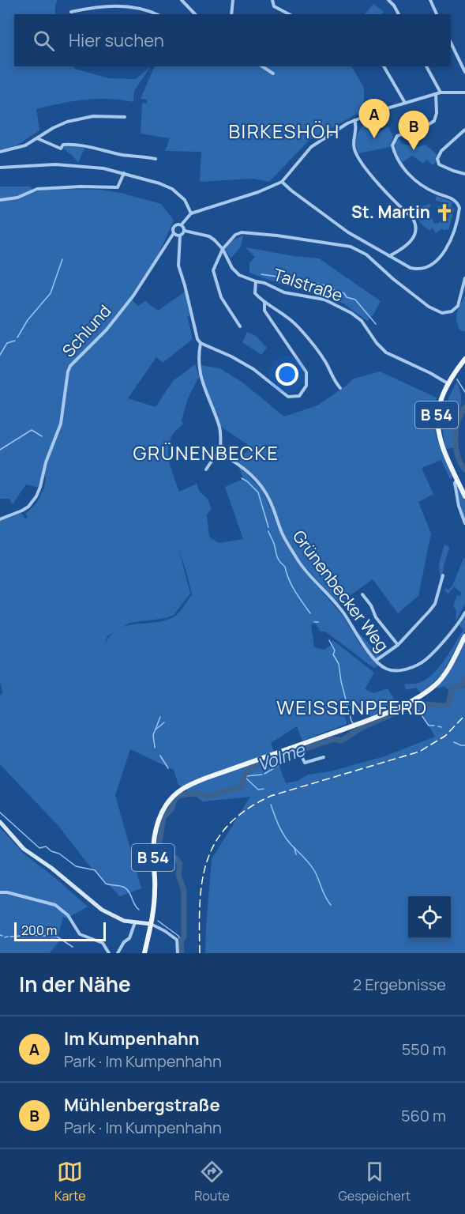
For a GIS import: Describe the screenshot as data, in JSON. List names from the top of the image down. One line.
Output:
{"streets":{"main road":["B 54"],"street":["Talstraße","Schlund","Grünenbecker Weg"]},"crossings":[["Talstraße","Schlund"],["Talstraße","B 54"]],"districts":["BIRKESHÖH","GRÜNENBECKE","WEISSENPFERD"],"water":["Volme"],"places":{"church":["St. Martin"]},"scale_bar":"200 m","page":{"search":"Hier suchen","pins":["A","B"],"scale":"200 m","heading":["In der Nähe","2 Ergebnisse"],"list":[{"mark":"A","name":"Im Kumpenhahn","note":"Park · Im Kumpenhahn","value":"550 m"},{"mark":"B","name":"Mühlenbergstraße","note":"Park · Im Kumpenhahn","value":"560 m"}],"nav":["Karte","Route","Gespeichert"]}}
